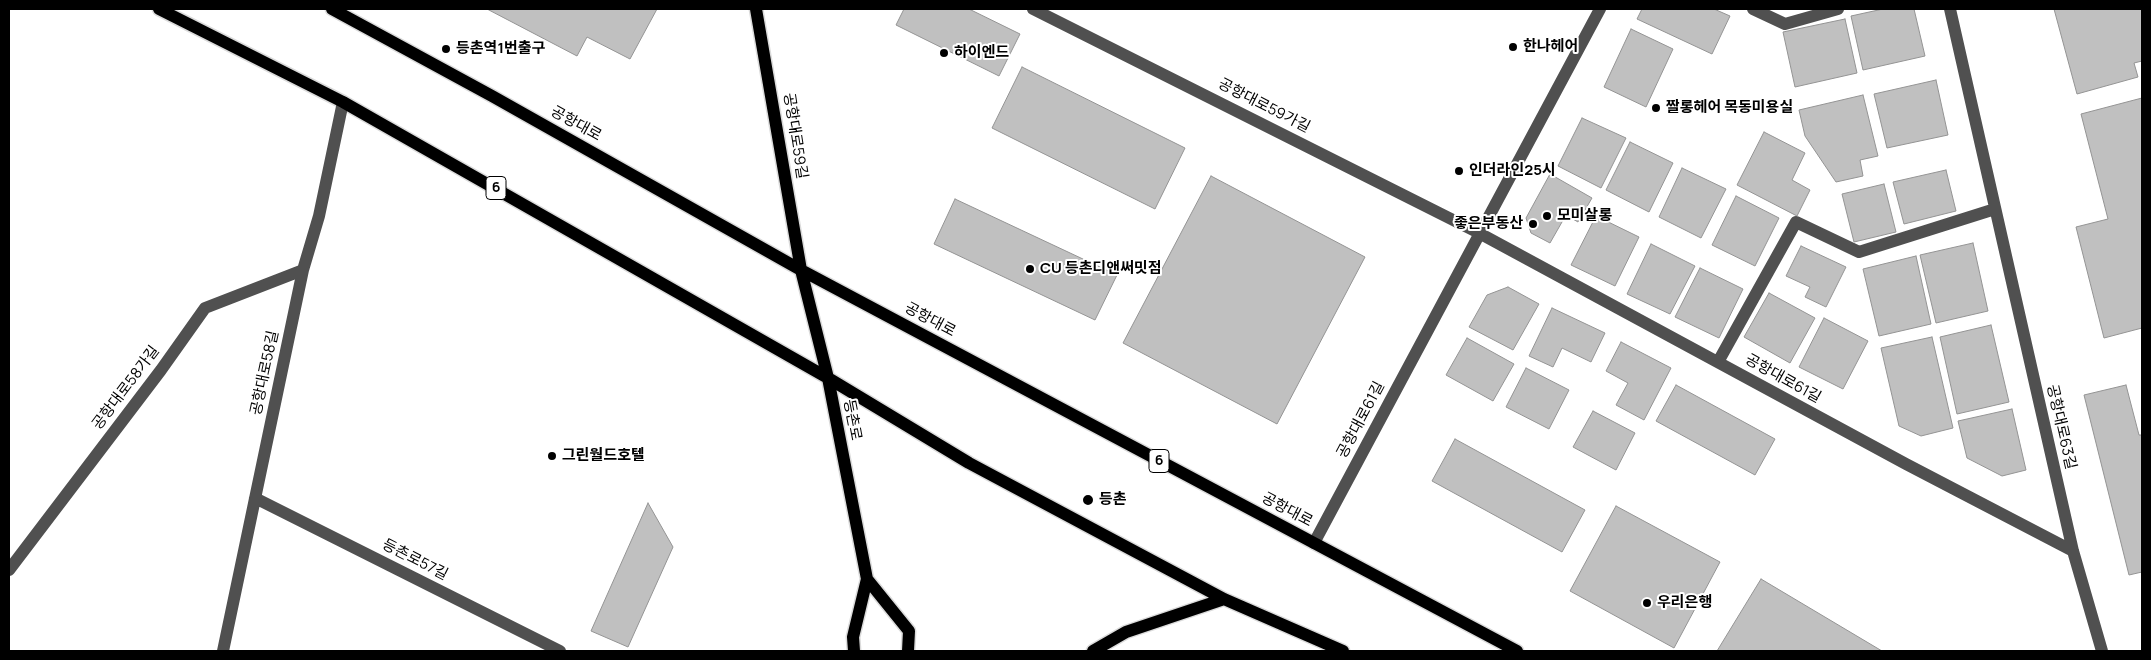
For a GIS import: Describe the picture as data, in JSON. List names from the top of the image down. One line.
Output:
{"streets":{"main road":["공항대로","공항대로59길","6","등촌로"],"street":["공항대로59가길","공항대로58길","공항대로61길","공항대로58가길","공항대로63길","등촌로57길"]},"crossings":[["공항대로59가길","공항대로61길"],["공항대로","공항대로59길"],["공항대로","공항대로61길"],["공항대로","등촌로"],["공항대로59길","등촌로"],["6","공항대로58길"],["6","등촌로"],["공항대로58길","공항대로58가길"],["공항대로58길","등촌로57길"],["공항대로61길","공항대로63길"]],"places":["한나헤어","등촌역1번출구","하이엔드","짤롱헤어 목동미용실","인더라인25시","모미살롱","좋은부동산","CU 등촌디앤써밋점","그린월드호텔","등촌","우리은행"]}
